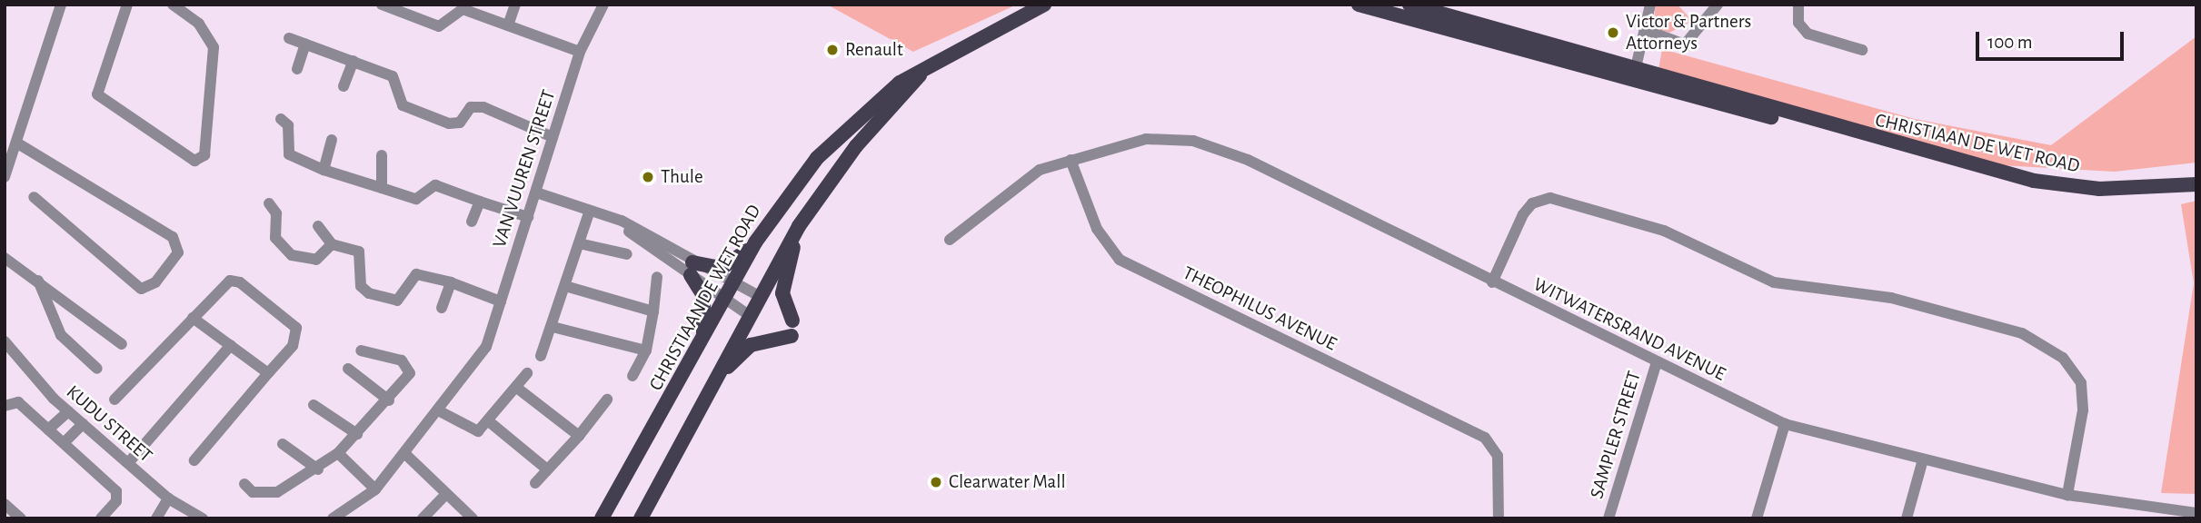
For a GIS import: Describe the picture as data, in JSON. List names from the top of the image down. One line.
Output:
{"streets":{"main road":["CHRISTIAAN DE WET ROAD"],"street":["VAN VUUREN STREET","THEOPHILUS AVENUE","WITWATERSRAND AVENUE","KUDU STREET","SAMPLER STREET"]},"crossings":[["THEOPHILUS AVENUE","WITWATERSRAND AVENUE"],["WITWATERSRAND AVENUE","SAMPLER STREET"]],"places":["Victor & Partners Attorneys","Renault","Thule","Clearwater Mall"],"scale_bar":"100 m"}
